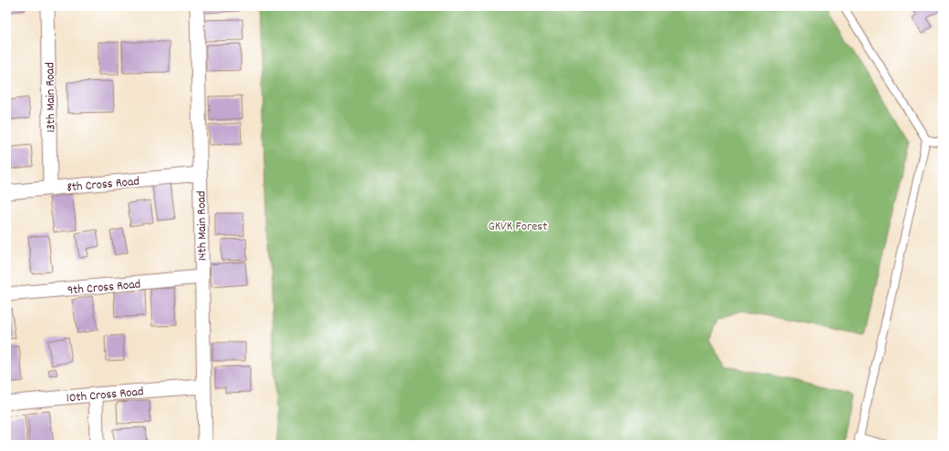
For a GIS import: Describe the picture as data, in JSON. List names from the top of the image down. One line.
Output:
{"streets":{"street":["13th Main Road","8th Cross Road","14th Main Road","9th Cross Road","10th Cross Road"]},"crossings":[["13th Main Road","8th Cross Road"],["8th Cross Road","14th Main Road"],["14th Main Road","9th Cross Road"],["14th Main Road","10th Cross Road"]],"parks":["GKVK Forest"]}
